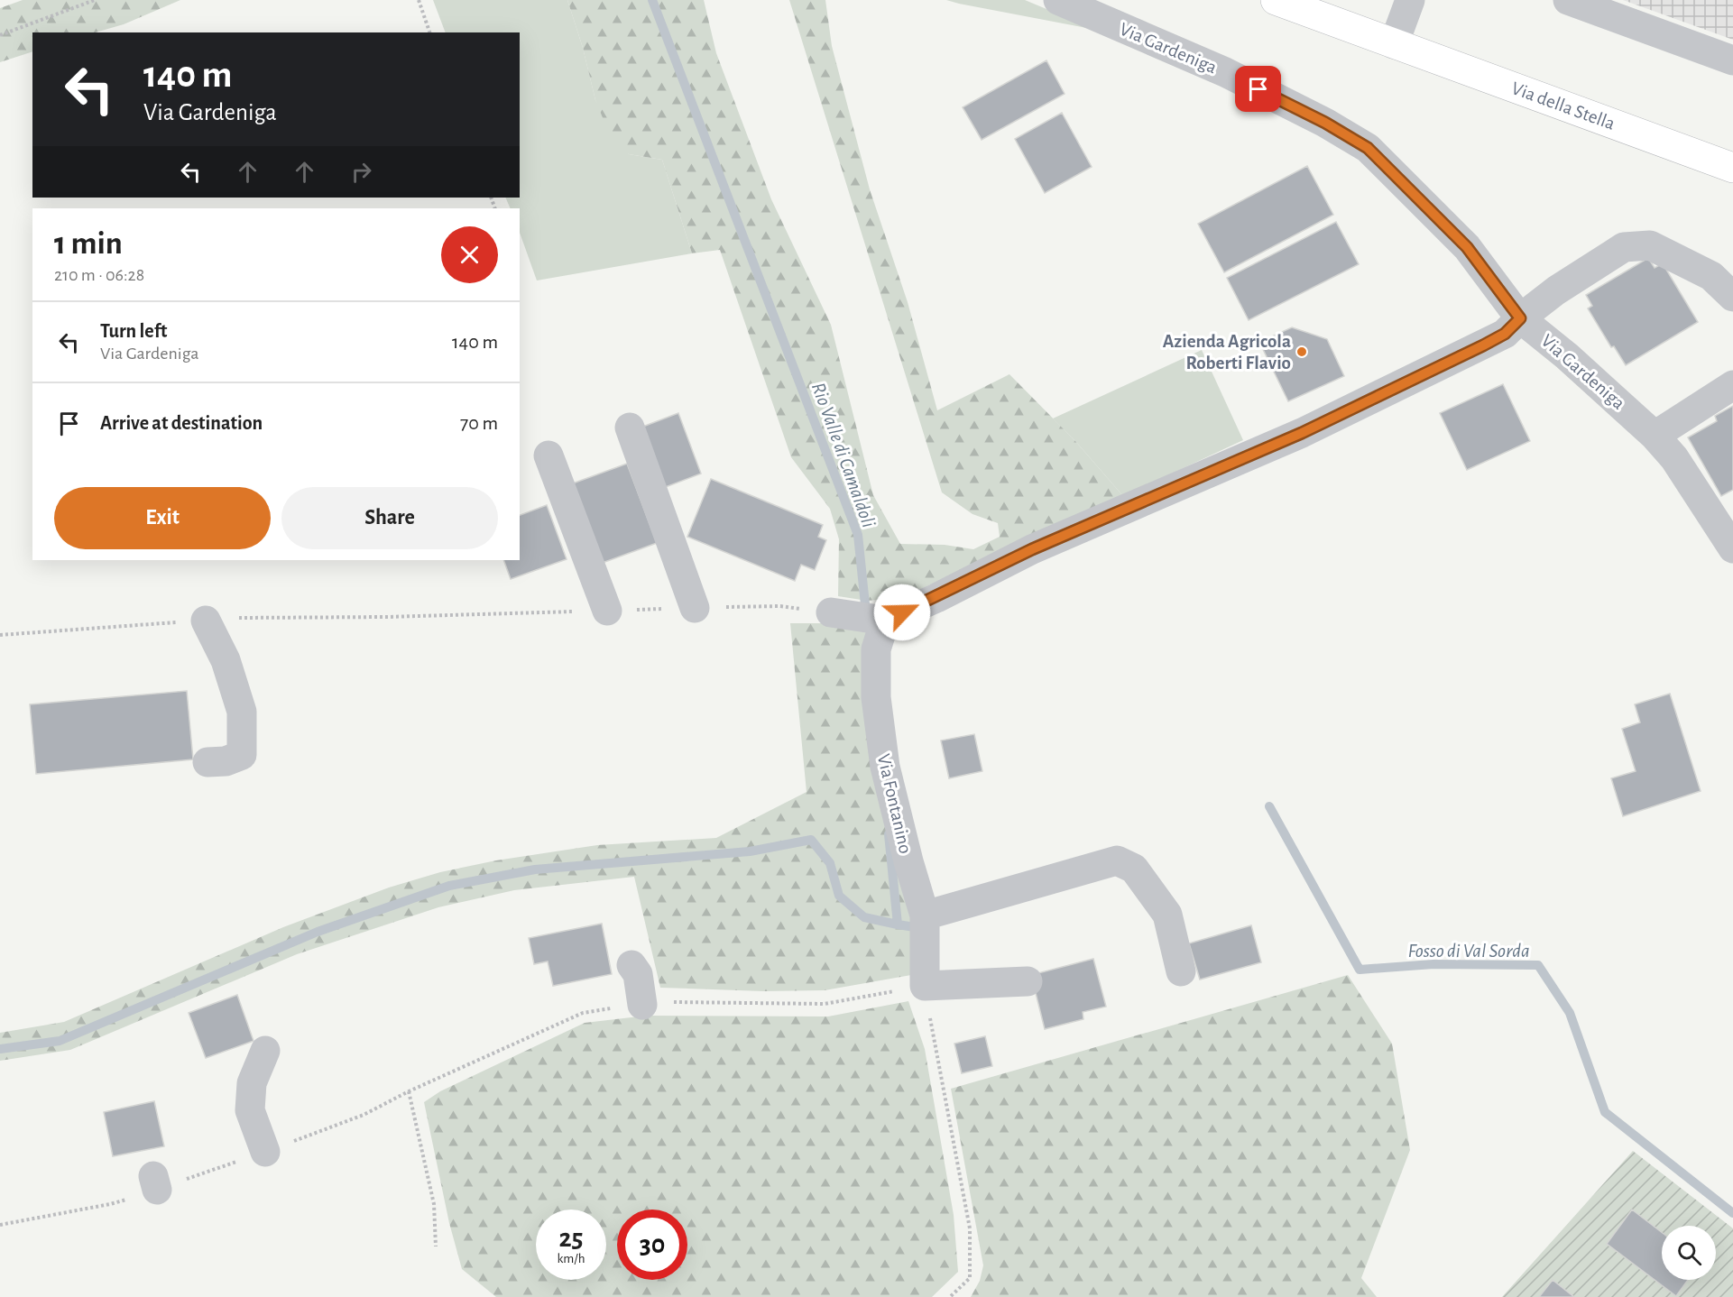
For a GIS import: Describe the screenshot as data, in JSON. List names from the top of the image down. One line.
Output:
{"streets":{"main road":["Via della Stella"],"street":["Via Gardeniga","Via Fontanino"]},"water":["Rio Valle di Camaldoli","Fosso di Val Sorda"],"places":["Azienda Agricola Roberti Flavio"],"page":{"turn":["140 m","Via Gardeniga"],"heading":["1 min","210 m · 06:28"],"list":[{"name":"Turn left","note":"Via Gardeniga","value":"140 m"},{"name":"Arrive at destination","value":"70 m"}],"buttons":["Exit","Share"],"speed":"25 km/h","limit":"30"}}
